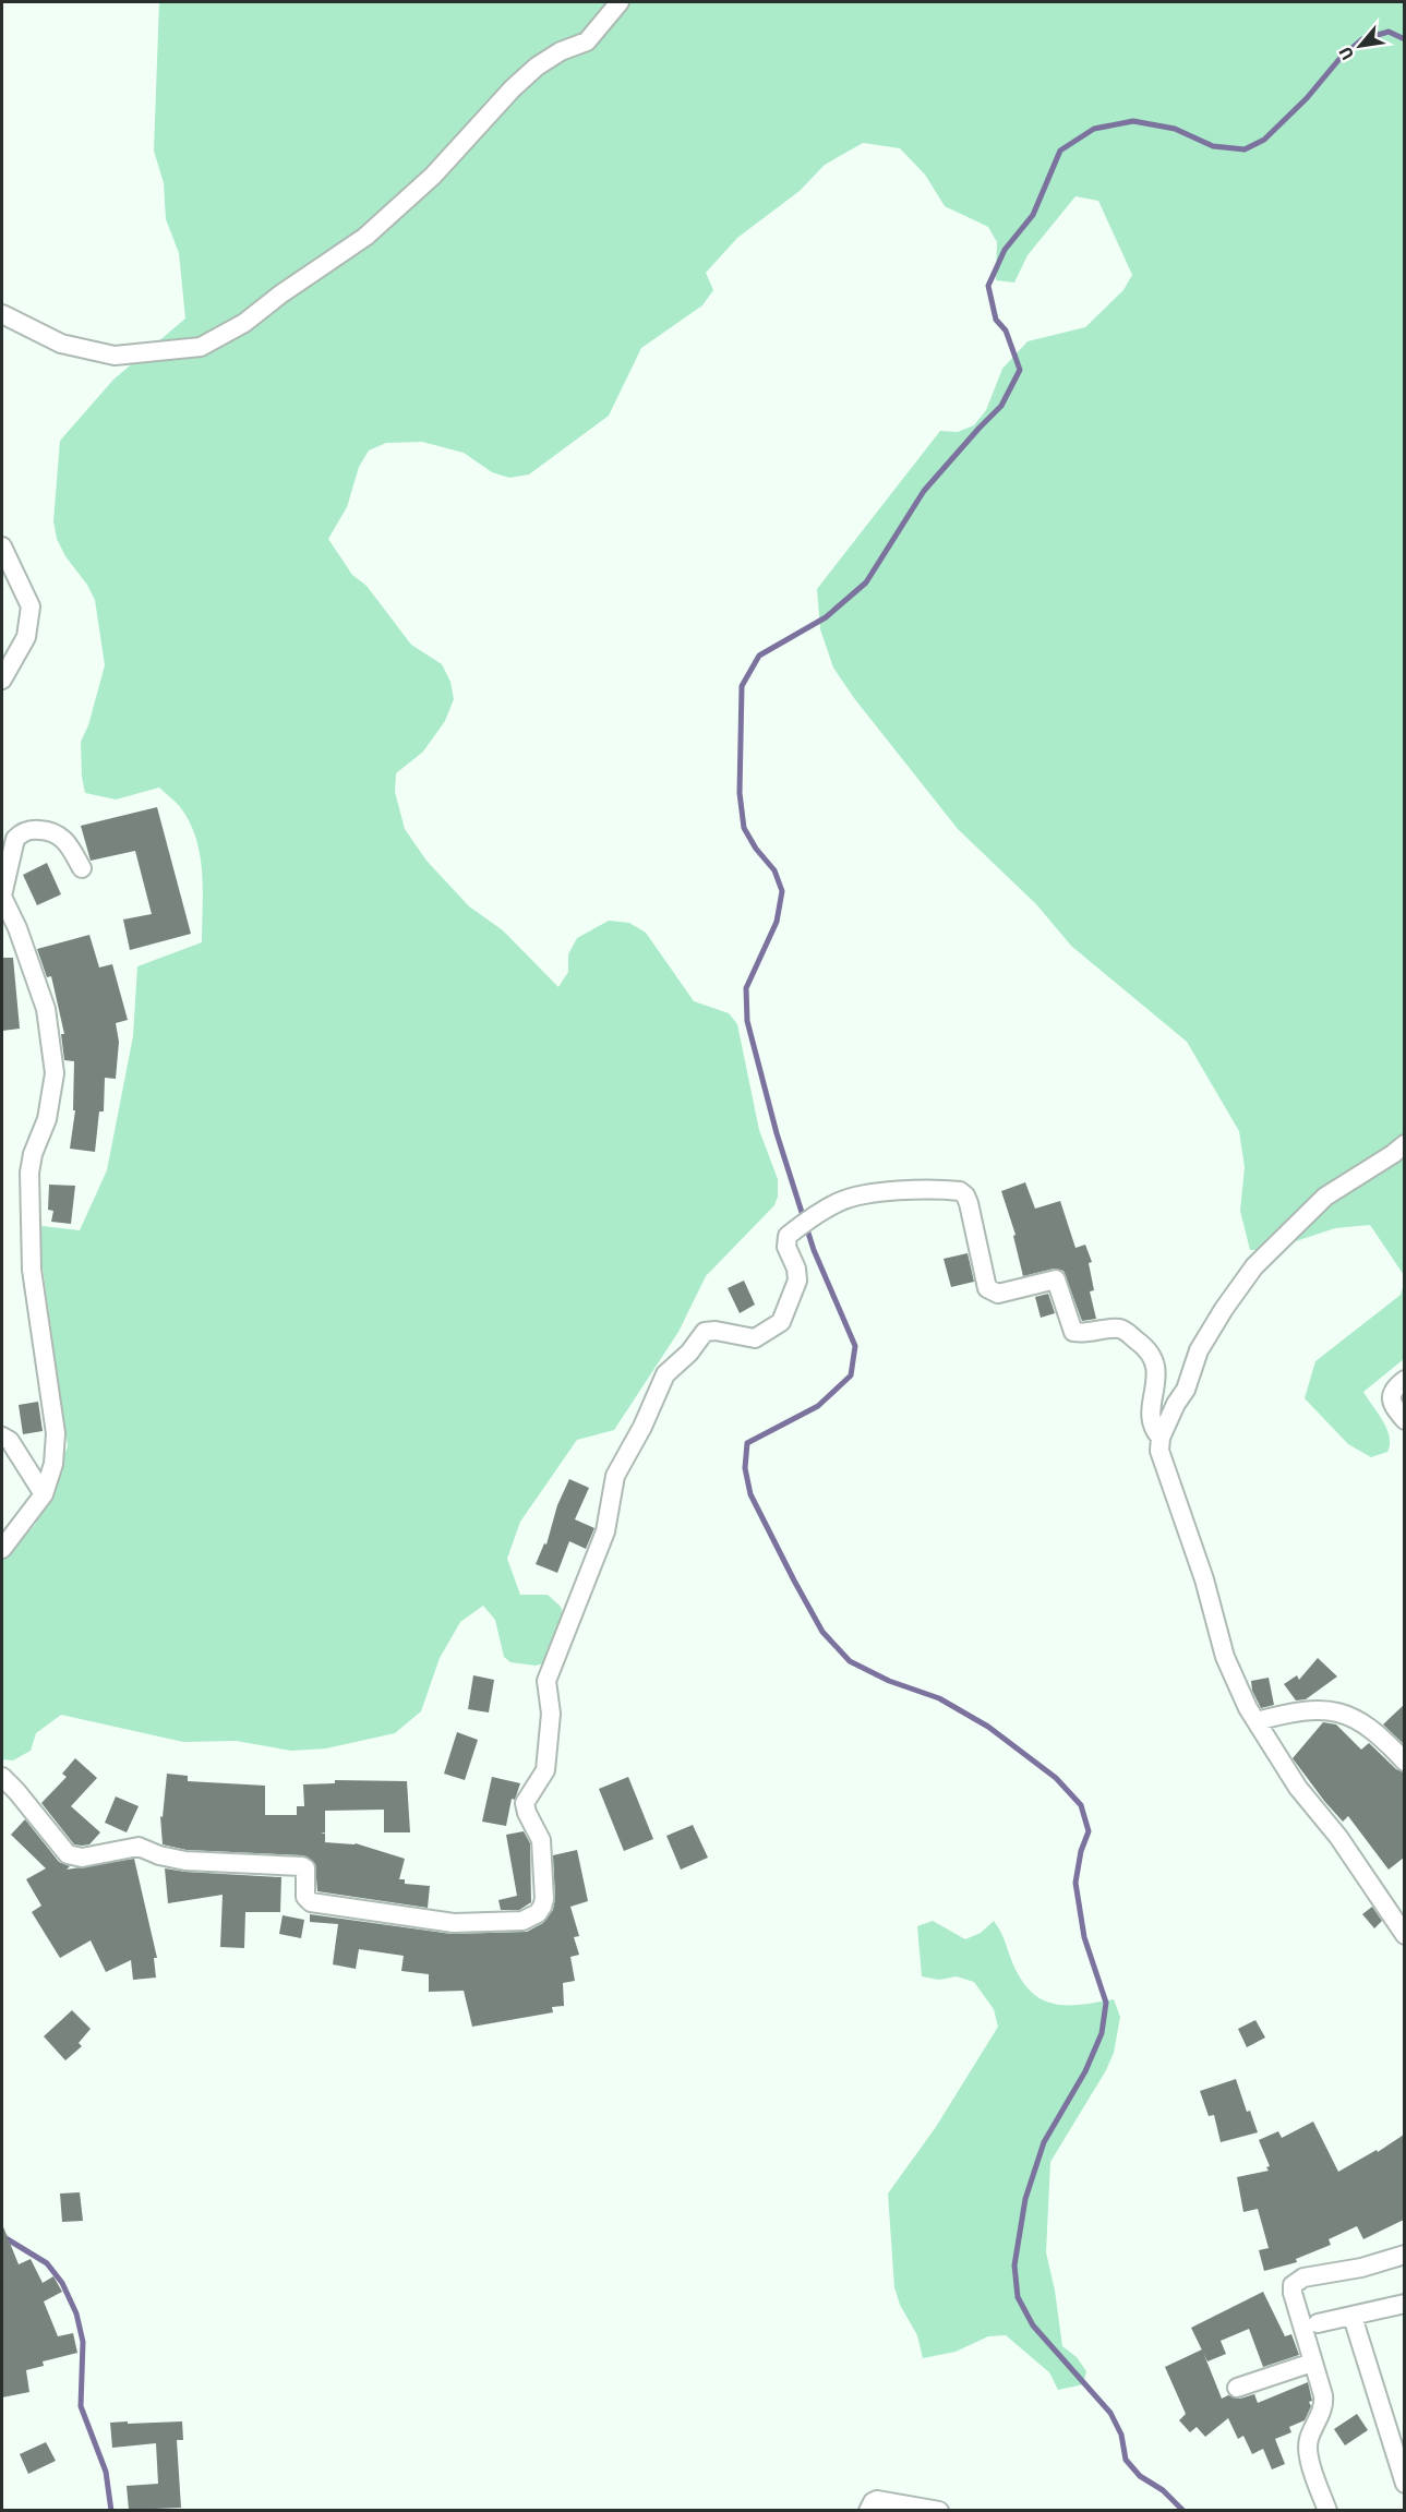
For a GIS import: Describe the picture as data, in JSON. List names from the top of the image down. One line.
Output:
{"north":"bottom left"}
